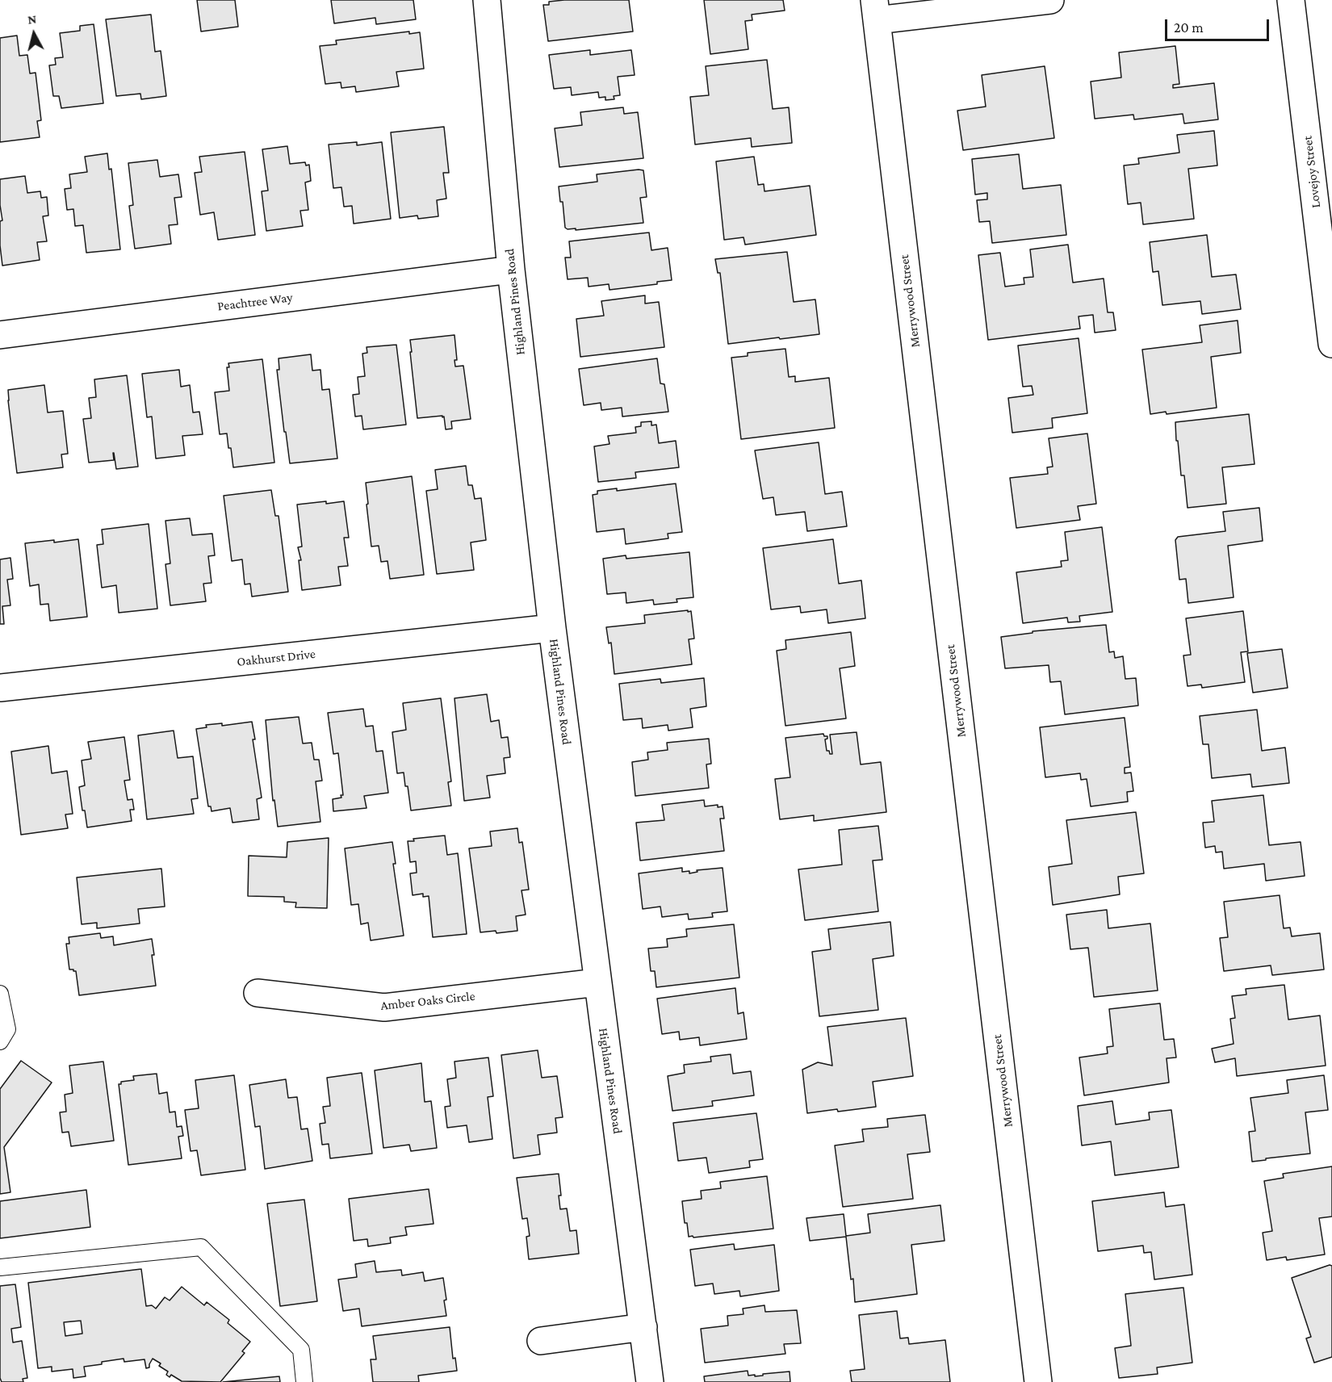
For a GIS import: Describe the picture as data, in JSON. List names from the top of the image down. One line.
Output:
{"streets":{"street":["Lovejoy Street","Merrywood Street","Peachtree Way","Highland Pines Road","Oakhurst Drive","Amber Oaks Circle"]},"crossings":[["Peachtree Way","Highland Pines Road"],["Highland Pines Road","Oakhurst Drive"],["Highland Pines Road","Amber Oaks Circle"]],"scale_bar":"20 m","north":"top"}
